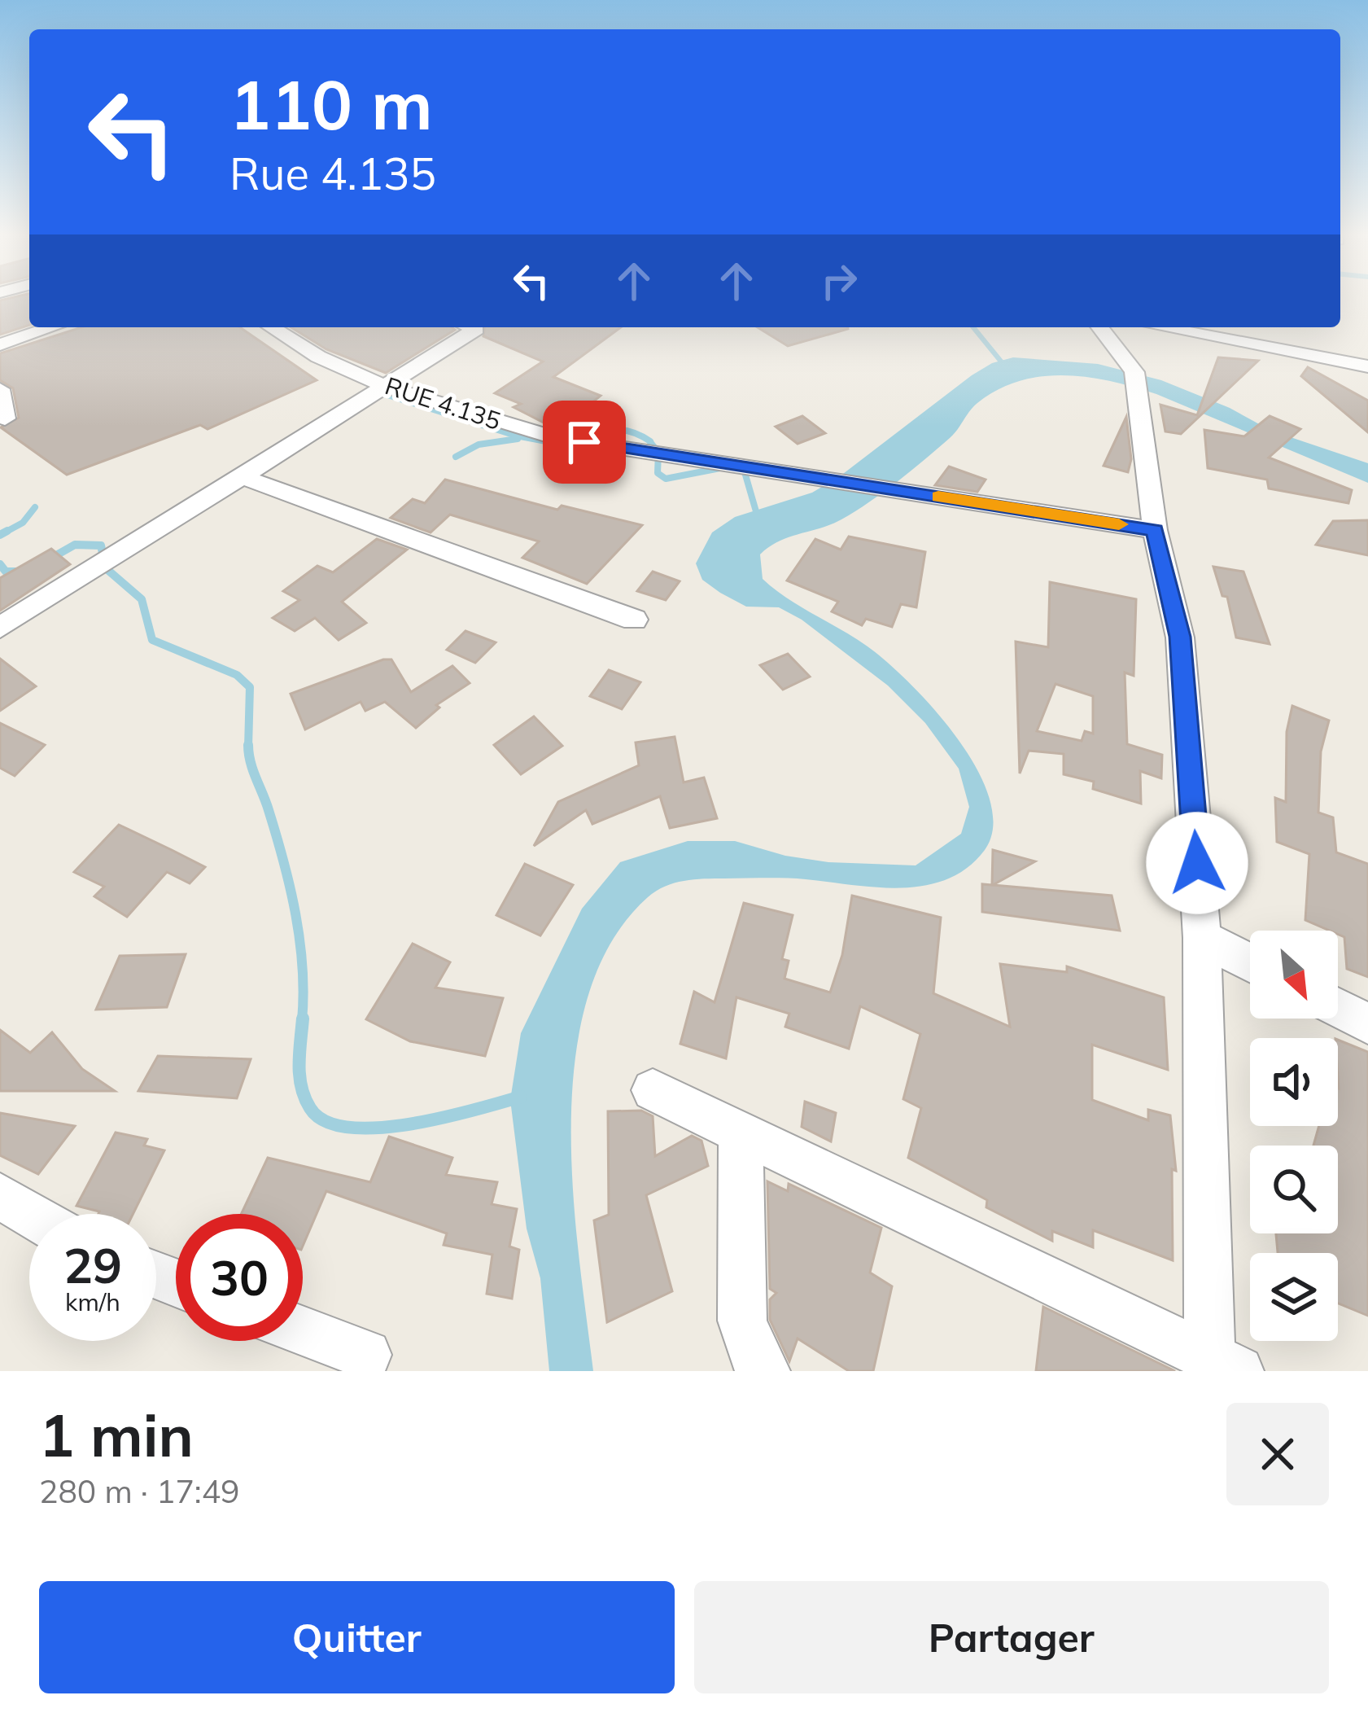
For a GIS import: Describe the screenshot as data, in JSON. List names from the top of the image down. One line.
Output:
{"streets":{"street":["RUE 4.135"]},"north":"bottom right","page":{"turn":["110 m","Rue 4.135"],"speed":"29 km/h","limit":"30","heading":["1 min","280 m · 17:49"],"buttons":["Quitter","Partager"]}}
